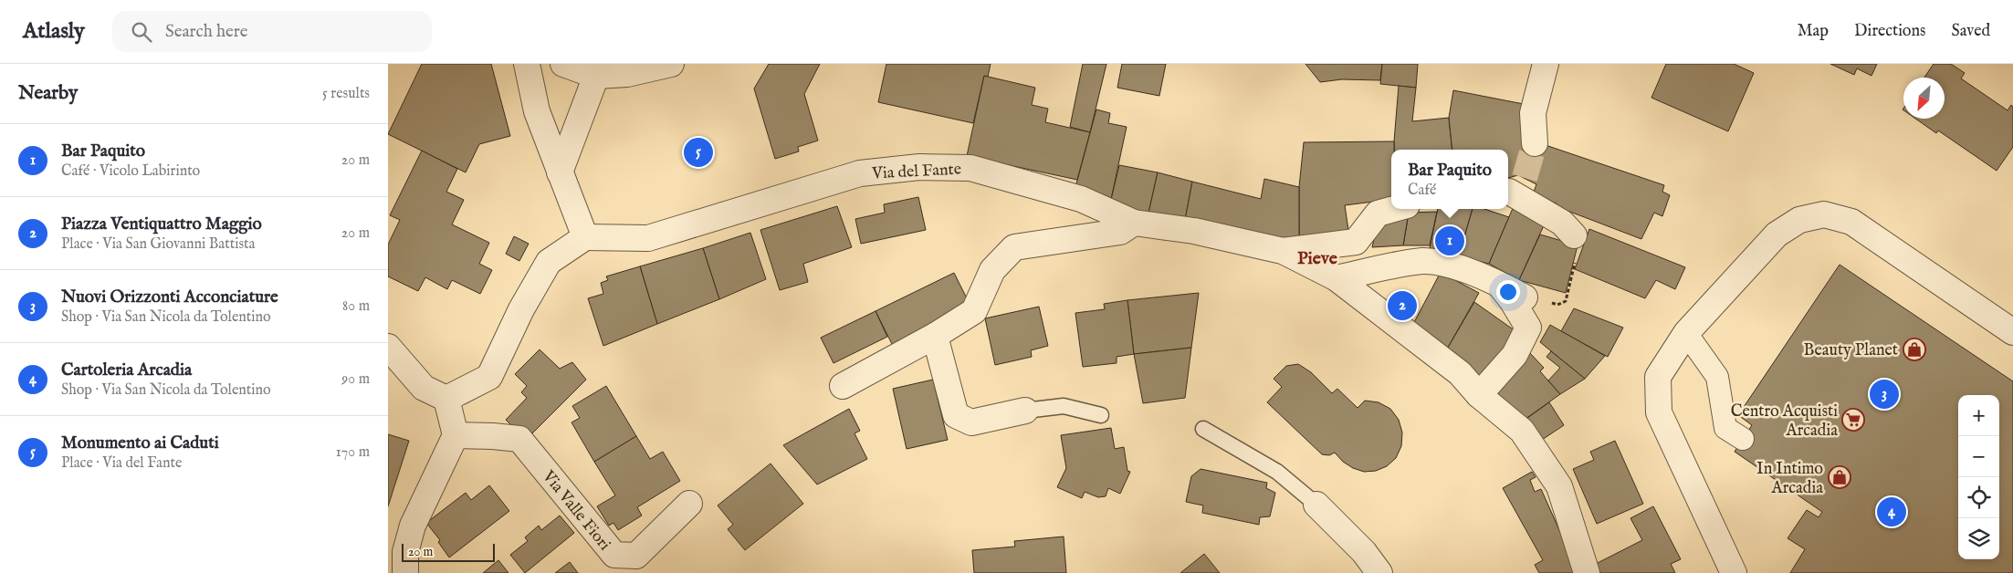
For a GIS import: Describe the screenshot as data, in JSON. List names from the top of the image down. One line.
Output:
{"streets":{"street":["Via del Fante","Via Valle Fiori"]},"districts":["Pieve"],"places":{"shop":["Beauty Planet","In Intimo Arcadia"],"supermarket":["Centro Acquisti Arcadia"]},"scale_bar":"20 m","north":"bottom left","page":{"header":"Atlasly","search":"Search here","nav":["Map","Directions","Saved"],"heading":["Nearby","5 results"],"list":[{"mark":"1","name":"Bar Paquito","note":"Café · Vicolo Labirinto","value":"20 m"},{"mark":"2","name":"Piazza Ventiquattro Maggio","note":"Place · Via San Giovanni Battista","value":"20 m"},{"mark":"3","name":"Nuovi Orizzonti Acconciature","note":"Shop · Via San Nicola da Tolentino","value":"80 m"},{"mark":"4","name":"Cartoleria Arcadia","note":"Shop · Via San Nicola da Tolentino","value":"90 m"},{"mark":"5","name":"Monumento ai Caduti","note":"Place · Via del Fante","value":"170 m"}],"pins":["5","1","2","3","4"],"popup":["Bar Paquito","Café"],"map_buttons":["+","−"],"scale":"20 m"}}
